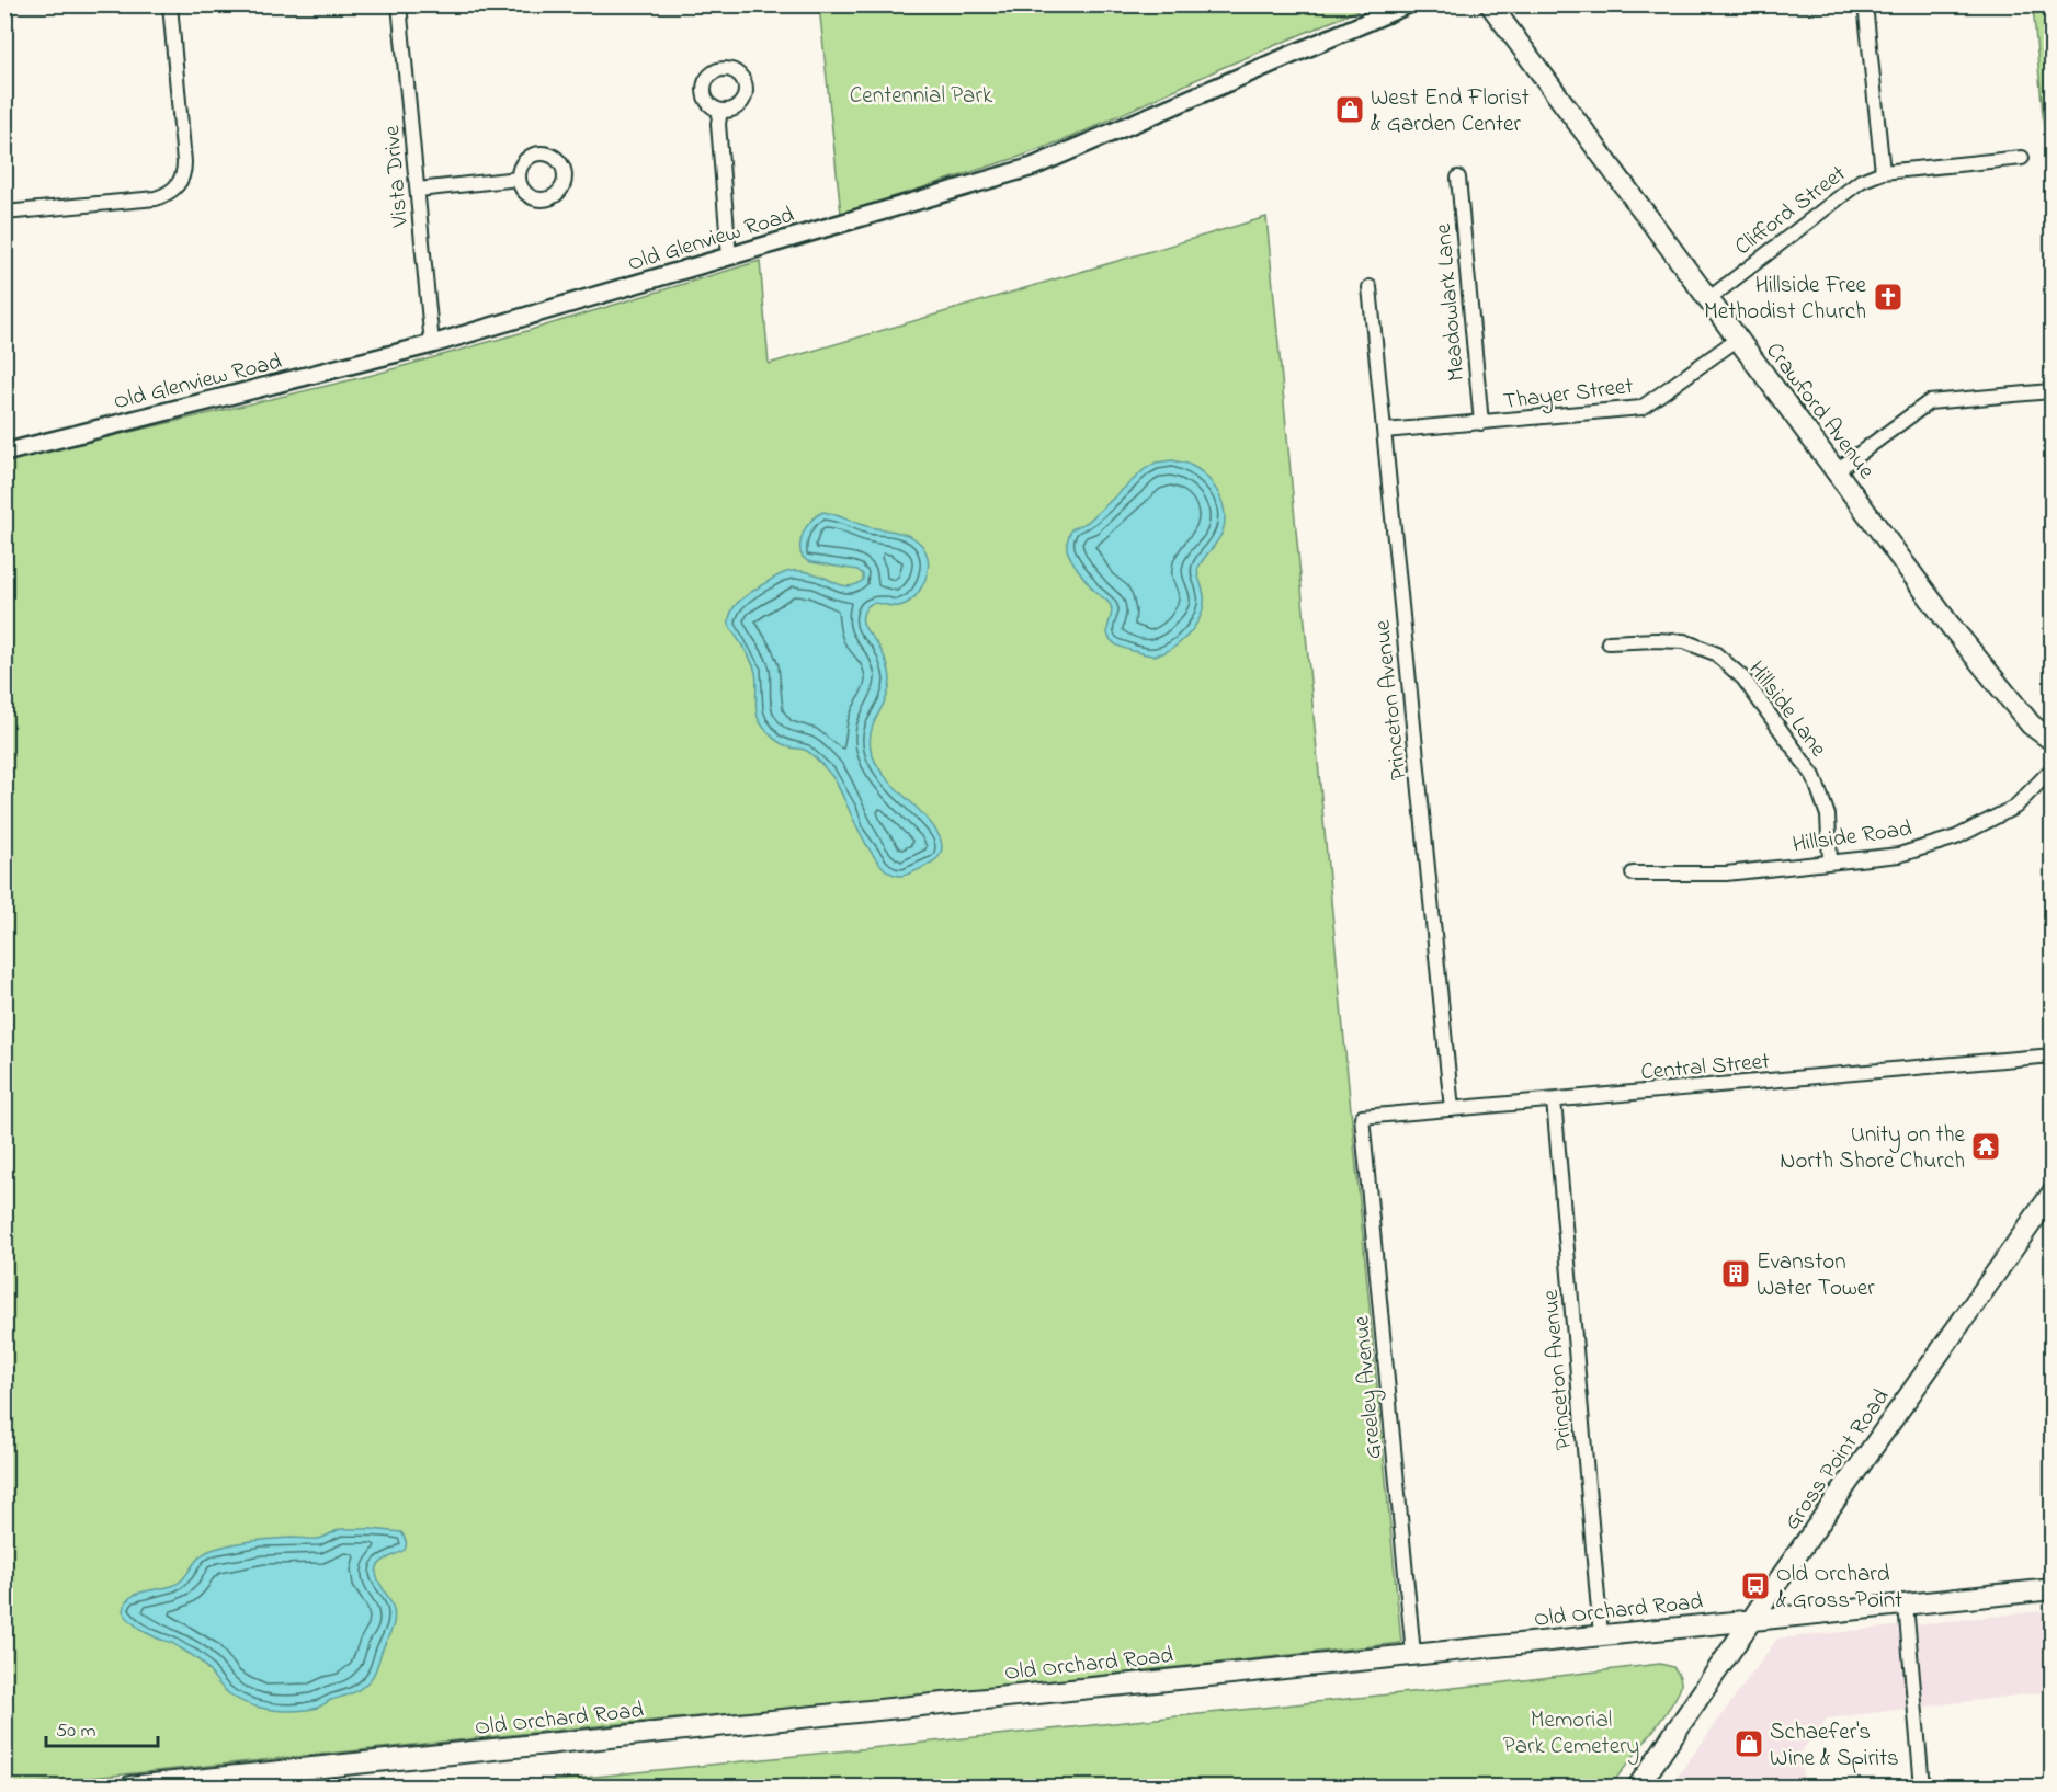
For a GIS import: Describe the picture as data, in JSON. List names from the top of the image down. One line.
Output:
{"streets":{"main road":["Crawford Avenue","Gross Point Road","Old Orchard Road"],"street":["Vista Drive","Clifford Street","Old Glenview Road","Meadowlark Lane","Thayer Street","Princeton Avenue","Hillside Lane","Hillside Road","Central Street","Greeley Avenue"]},"crossings":[["Vista Drive","Old Glenview Road"],["Clifford Street","Crawford Avenue"],["Meadowlark Lane","Thayer Street"],["Thayer Street","Crawford Avenue"],["Thayer Street","Princeton Avenue"],["Princeton Avenue","Central Street"],["Princeton Avenue","Old Orchard Road"],["Hillside Lane","Hillside Road"],["Central Street","Greeley Avenue"],["Greeley Avenue","Old Orchard Road"],["Gross Point Road","Old Orchard Road"]],"parks":["Centennial Park","Memorial Park Cemetery"],"places":{"shop":["West End Florist & Garden Center","Schaefer's Wine & Spirits"],"church":["Hillside Free Methodist Church"],"temple":["Unity on the North Shore Church"],"building":["Evanston Water Tower"],"bus stop":["Old Orchard & Gross Point"]},"scale_bar":"50 m"}
